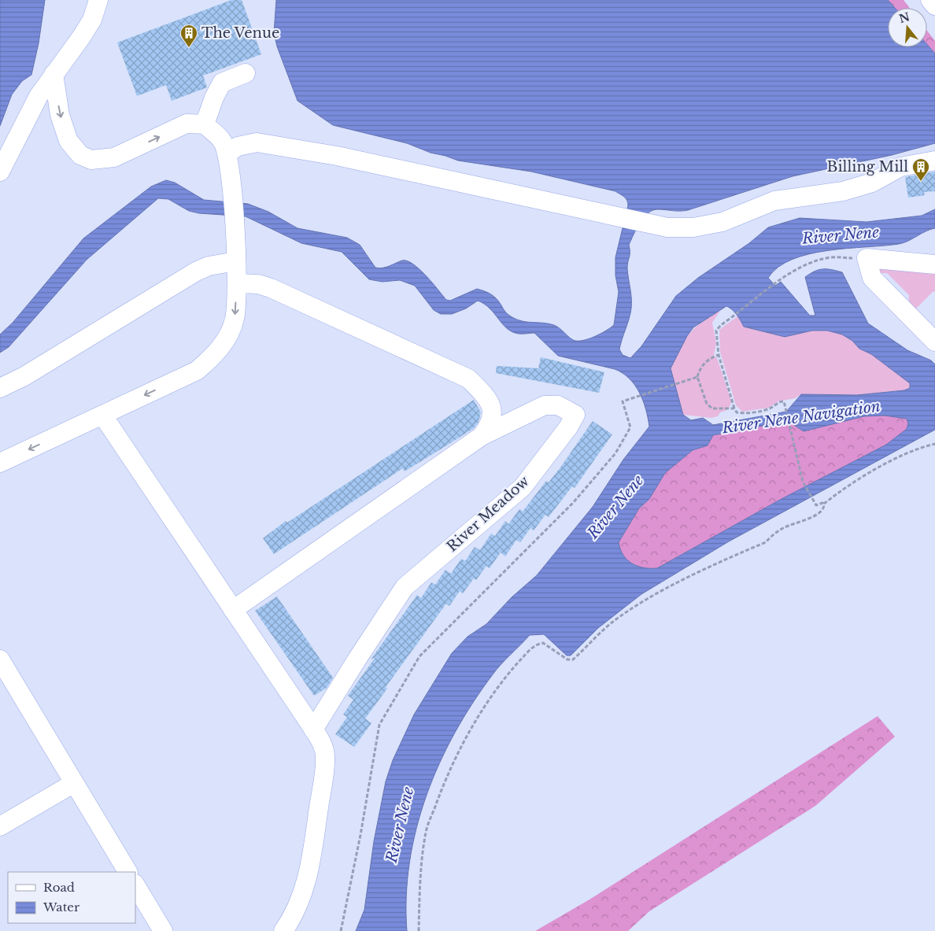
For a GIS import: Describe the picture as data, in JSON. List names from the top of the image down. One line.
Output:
{"streets":{"street":["River Meadow"]},"water":["River Nene","River Nene Navigation"],"places":{"building":["The Venue","Billing Mill"]},"legend":["Road","Water"],"north":"top"}
